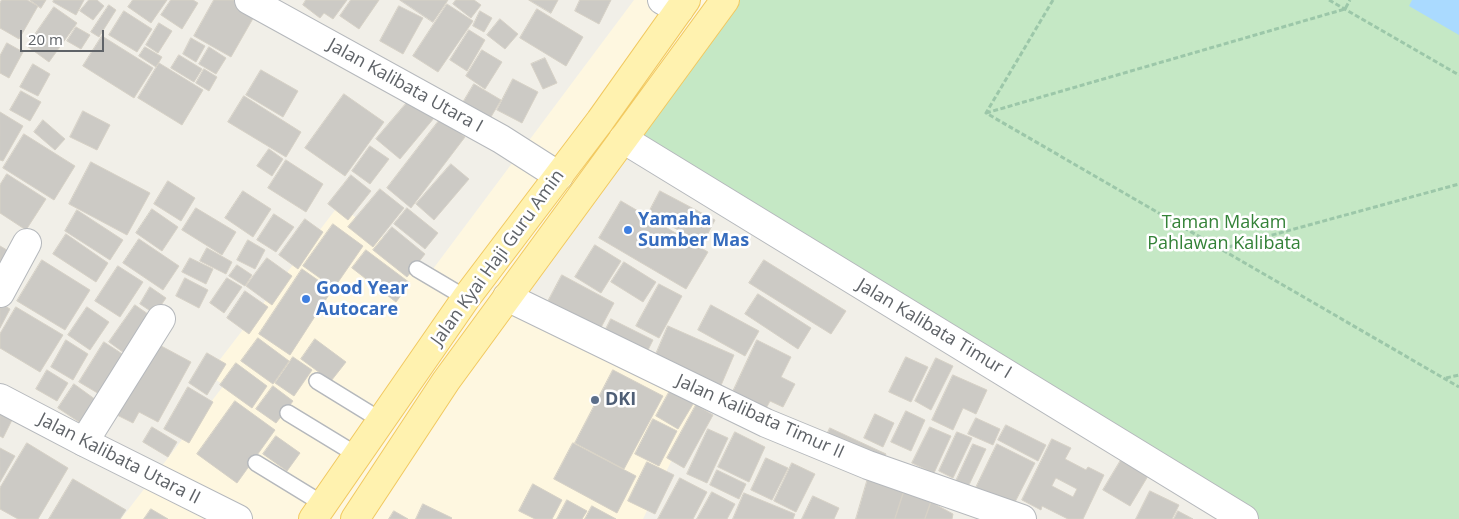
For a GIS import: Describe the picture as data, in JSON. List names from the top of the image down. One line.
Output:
{"streets":{"main road":["Jalan Kyai Haji Guru Amin"],"street":["Jalan Kalibata Utara I","Jalan Kalibata Timur I","Jalan Kalibata Timur II","Jalan Kalibata Utara II"]},"crossings":[["Jalan Kalibata Utara I","Jalan Kyai Haji Guru Amin"],["Jalan Kyai Haji Guru Amin","Jalan Kalibata Timur I"],["Jalan Kyai Haji Guru Amin","Jalan Kalibata Timur II"]],"parks":["Taman Makam Pahlawan Kalibata"],"places":["Yamaha Sumber Mas","Good Year Autocare","DKI"],"scale_bar":"20 m"}
